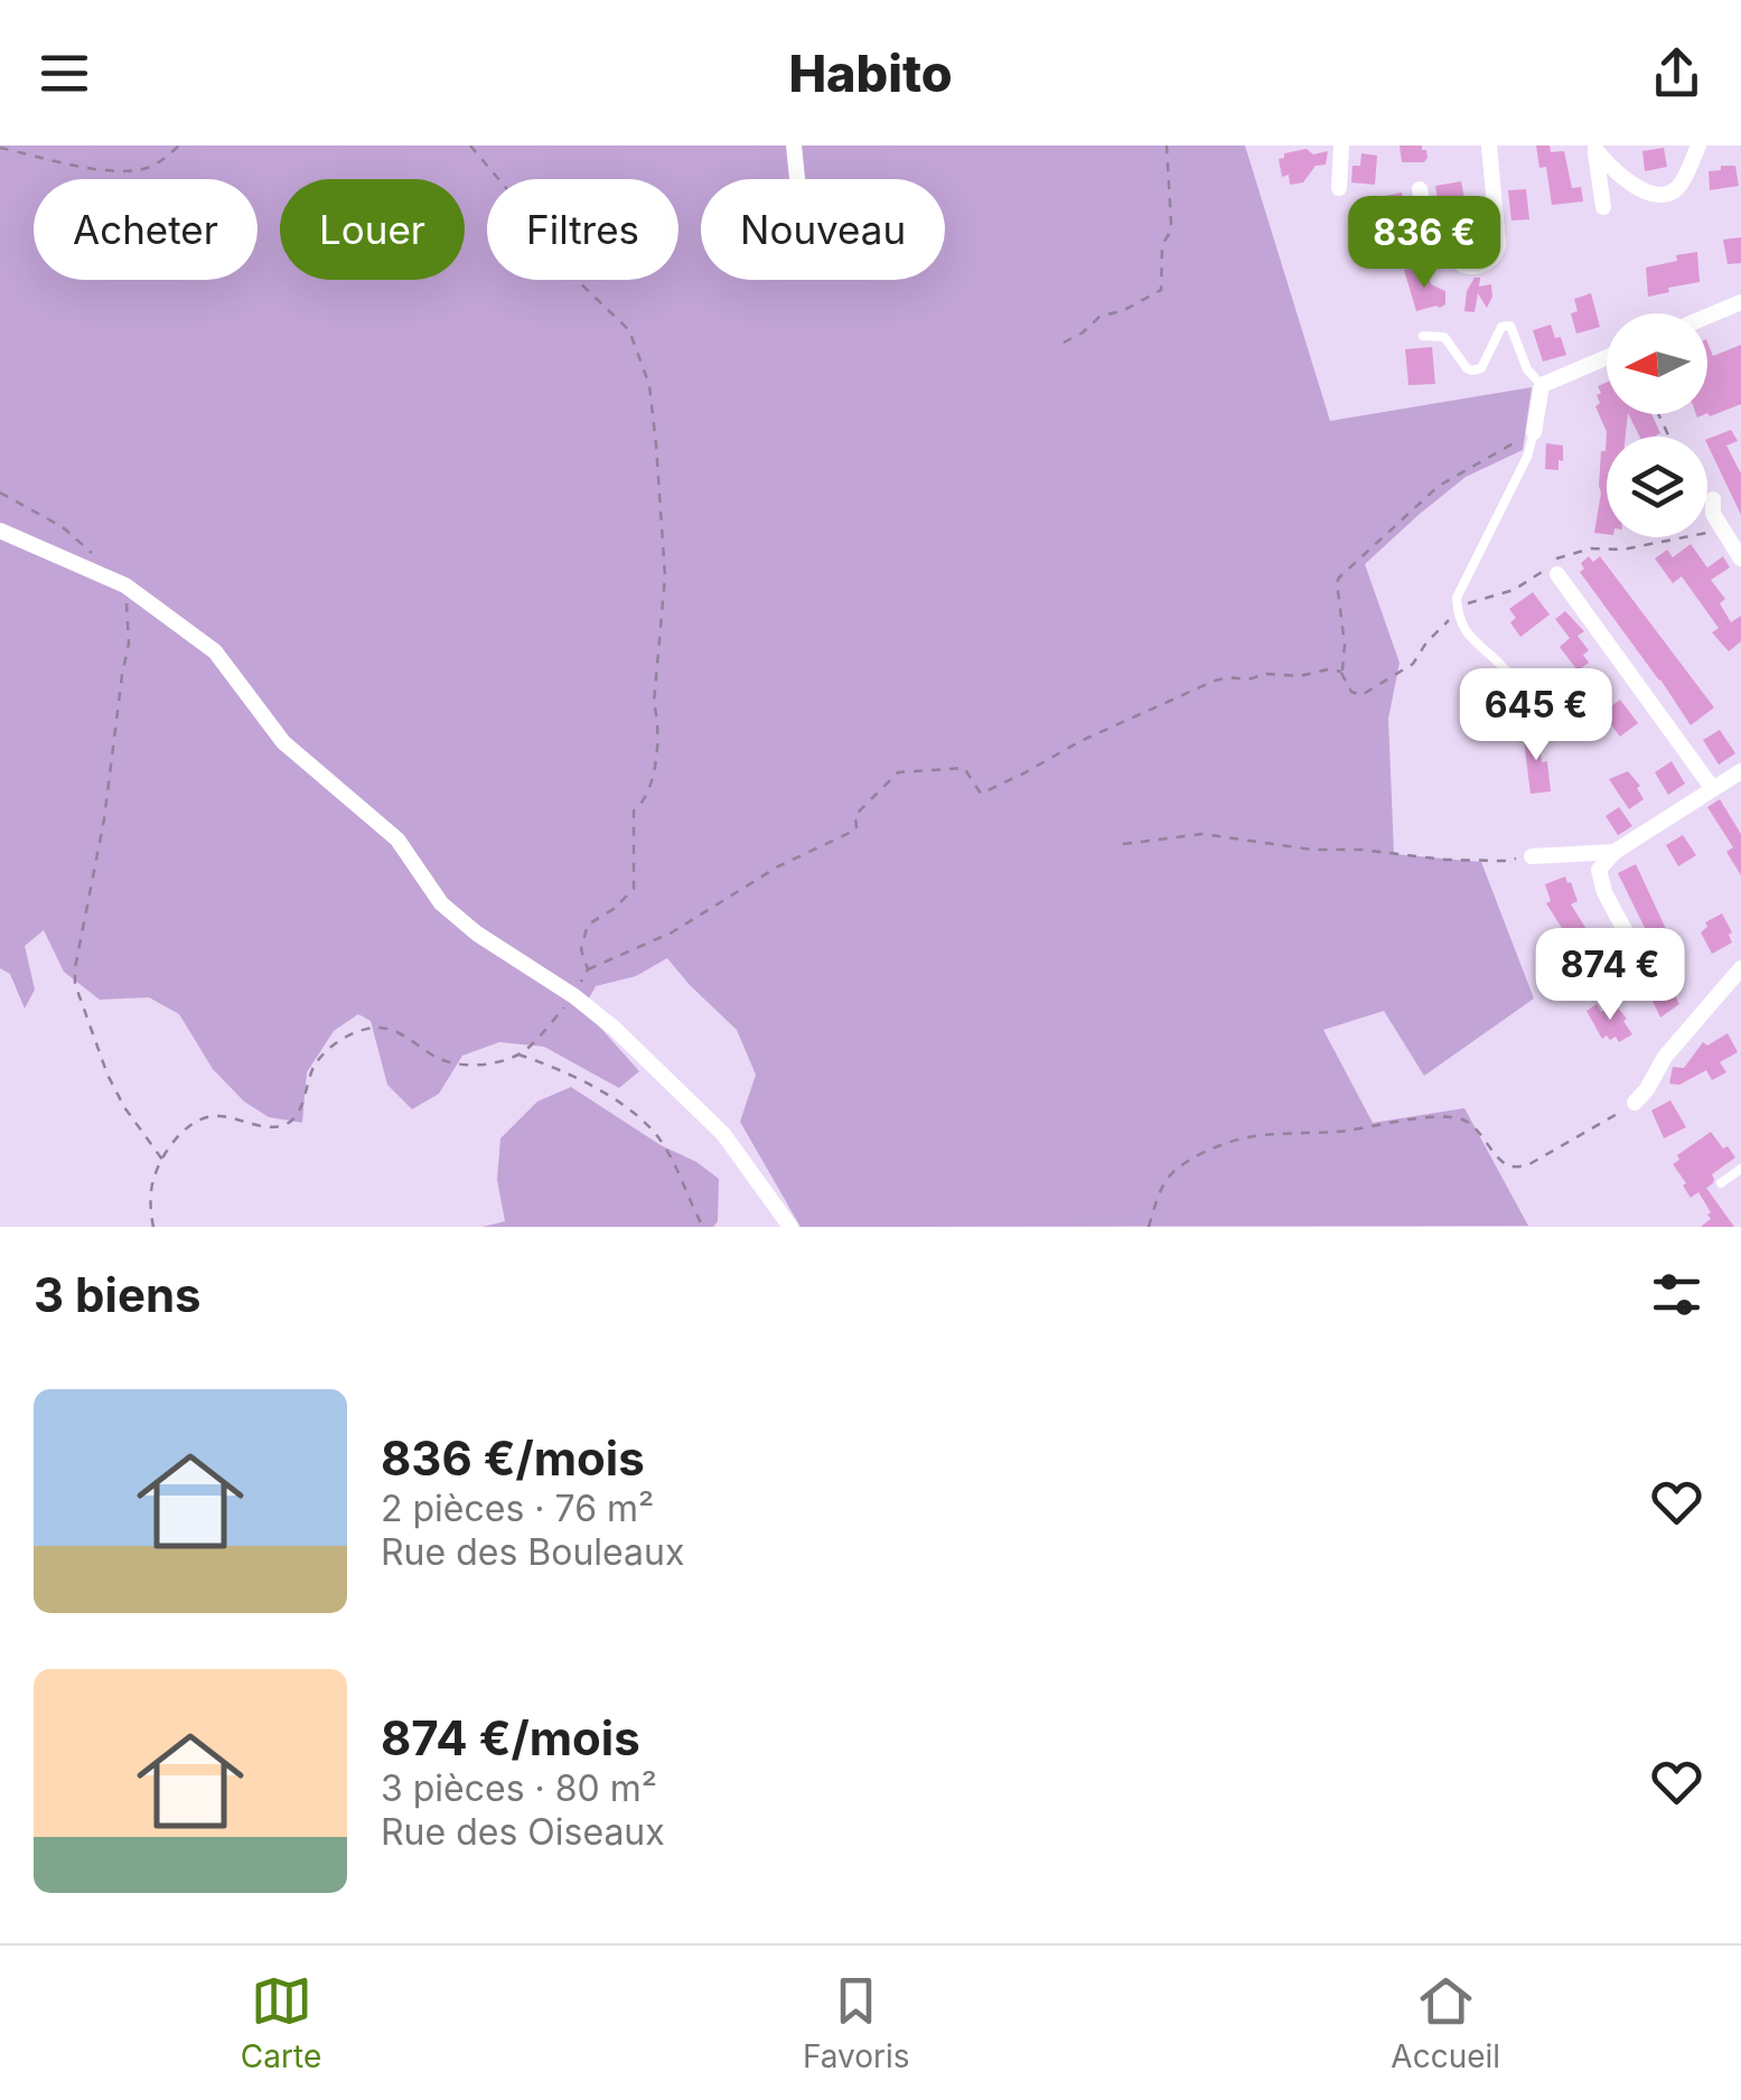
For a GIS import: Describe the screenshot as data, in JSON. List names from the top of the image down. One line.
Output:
{"north":"left","page":{"header":"Habito","chip":["Acheter","Louer","Filtres","Nouveau"],"price":["836 €","645 €","874 €"],"heading":"3 biens","list":[{"name":"836 €/mois","note":"2 pièces · 76 m² · Rue des Bouleaux"},{"name":"874 €/mois","note":"3 pièces · 80 m² · Rue des Oiseaux"}],"tabs":["Carte","Favoris","Accueil"]}}
